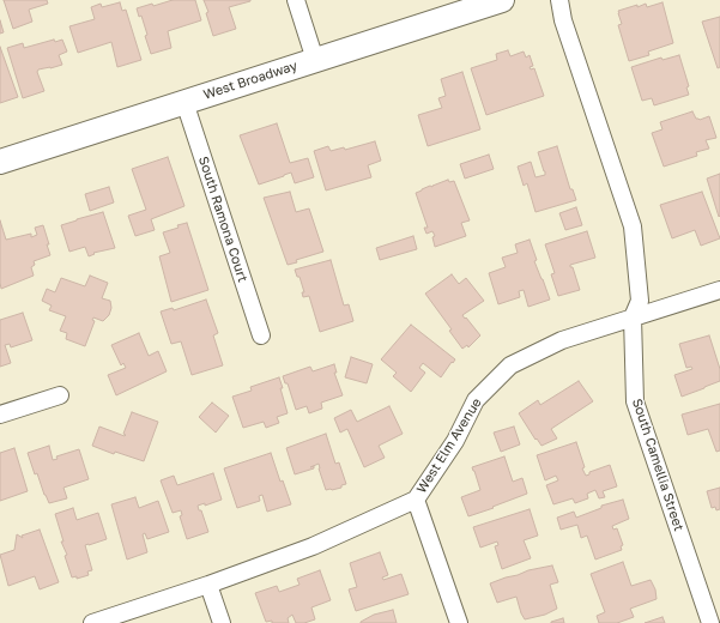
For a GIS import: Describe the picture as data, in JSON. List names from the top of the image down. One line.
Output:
{"streets":{"main road":["West Broadway"],"street":["South Ramona Court","West Elm Avenue","South Camellia Street"]},"crossings":[["West Broadway","South Ramona Court"],["West Elm Avenue","South Camellia Street"]]}
